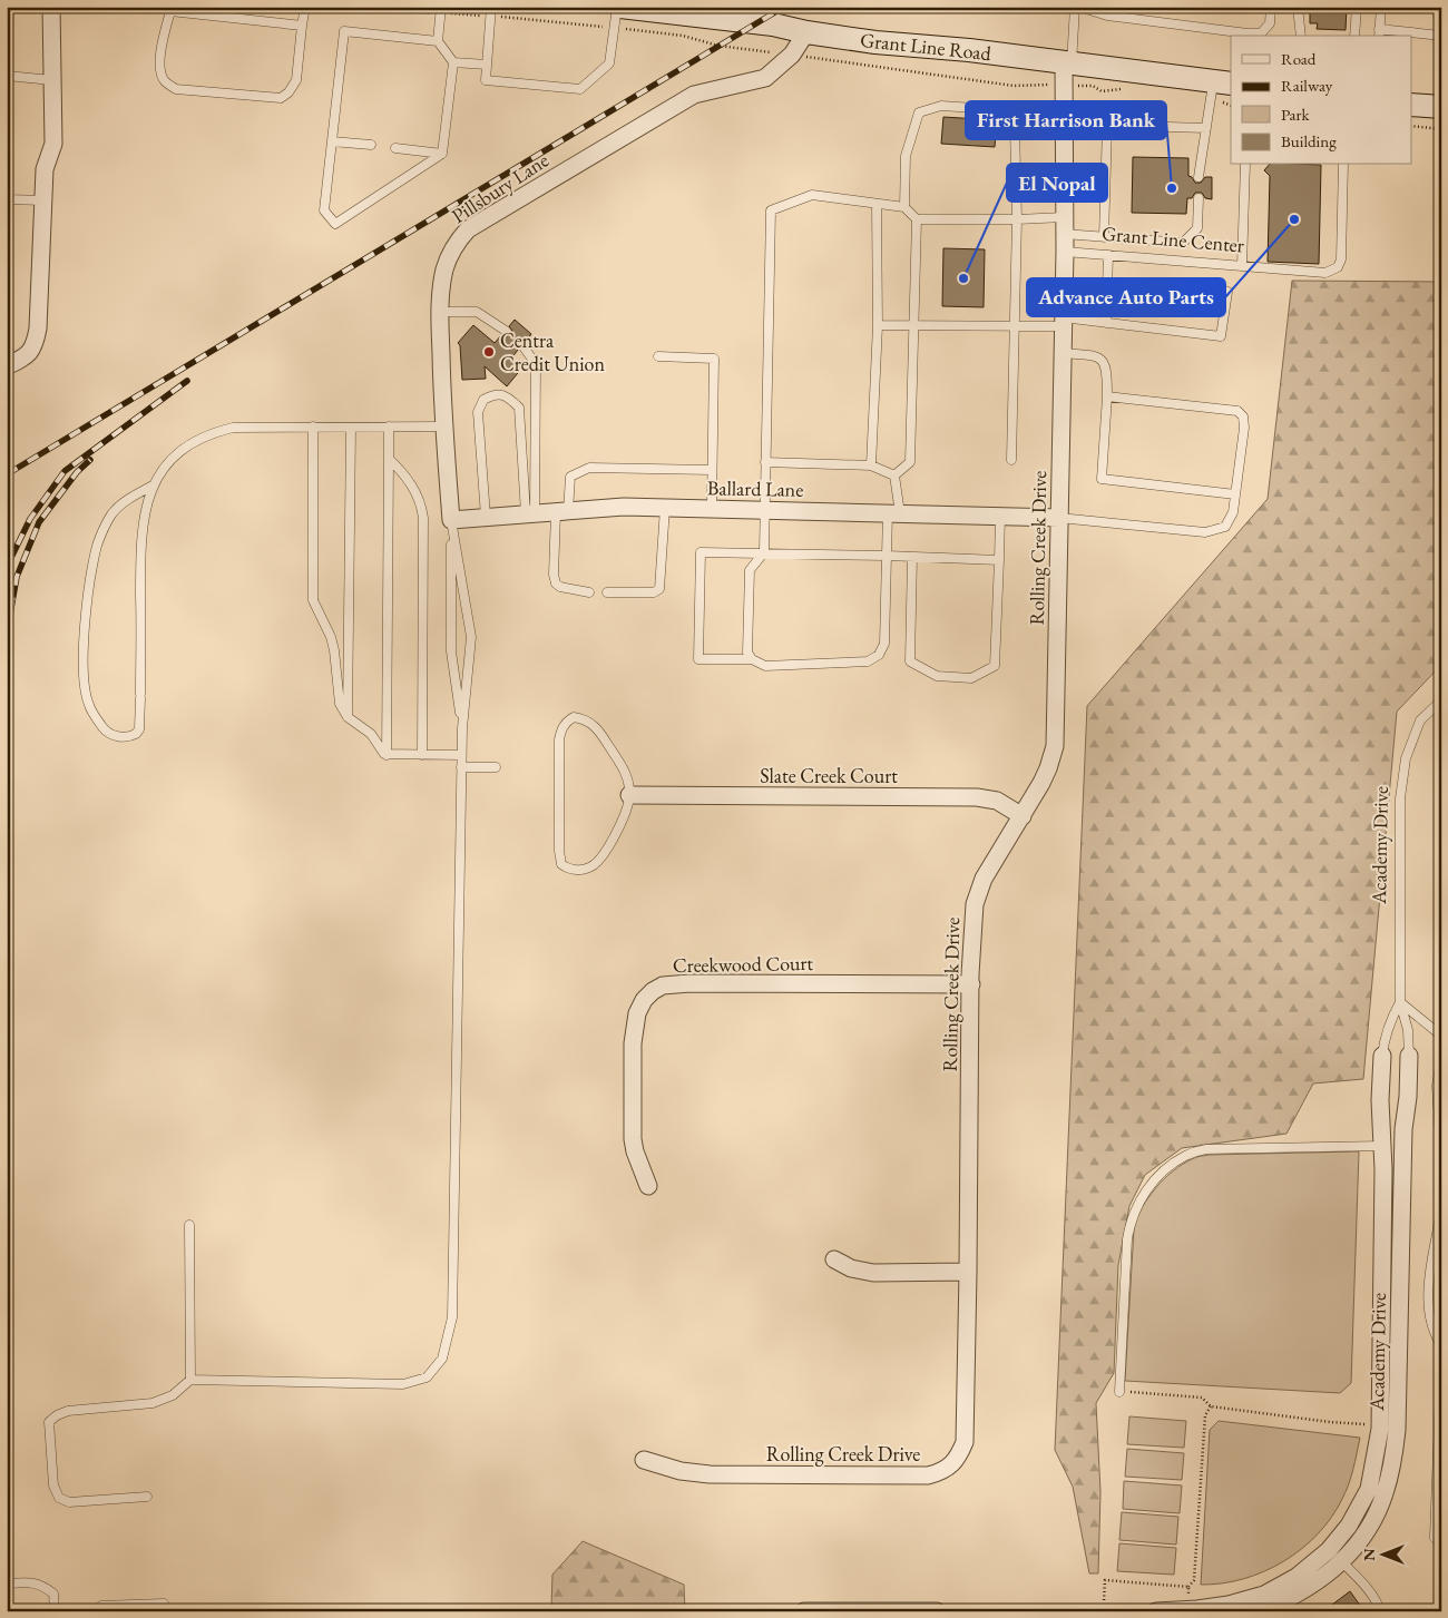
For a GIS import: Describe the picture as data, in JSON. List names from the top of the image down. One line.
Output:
{"streets":{"main road":["Grant Line Road"],"street":["Pillsbury Lane","Ballard Lane","Rolling Creek Drive","Slate Creek Court","Academy Drive","Creekwood Court"],"lane":["Grant Line Center"]},"crossings":[["Grant Line Road","Pillsbury Lane"],["Grant Line Road","Rolling Creek Drive"],["Pillsbury Lane","Ballard Lane"],["Grant Line Center","Rolling Creek Drive"],["Ballard Lane","Rolling Creek Drive"],["Rolling Creek Drive","Slate Creek Court"],["Rolling Creek Drive","Creekwood Court"]],"places":["First Harrison Bank","Advance Auto Parts","El Nopal","Centra Credit Union"],"legend":["Road","Railway","Park","Building"],"north":"left"}
